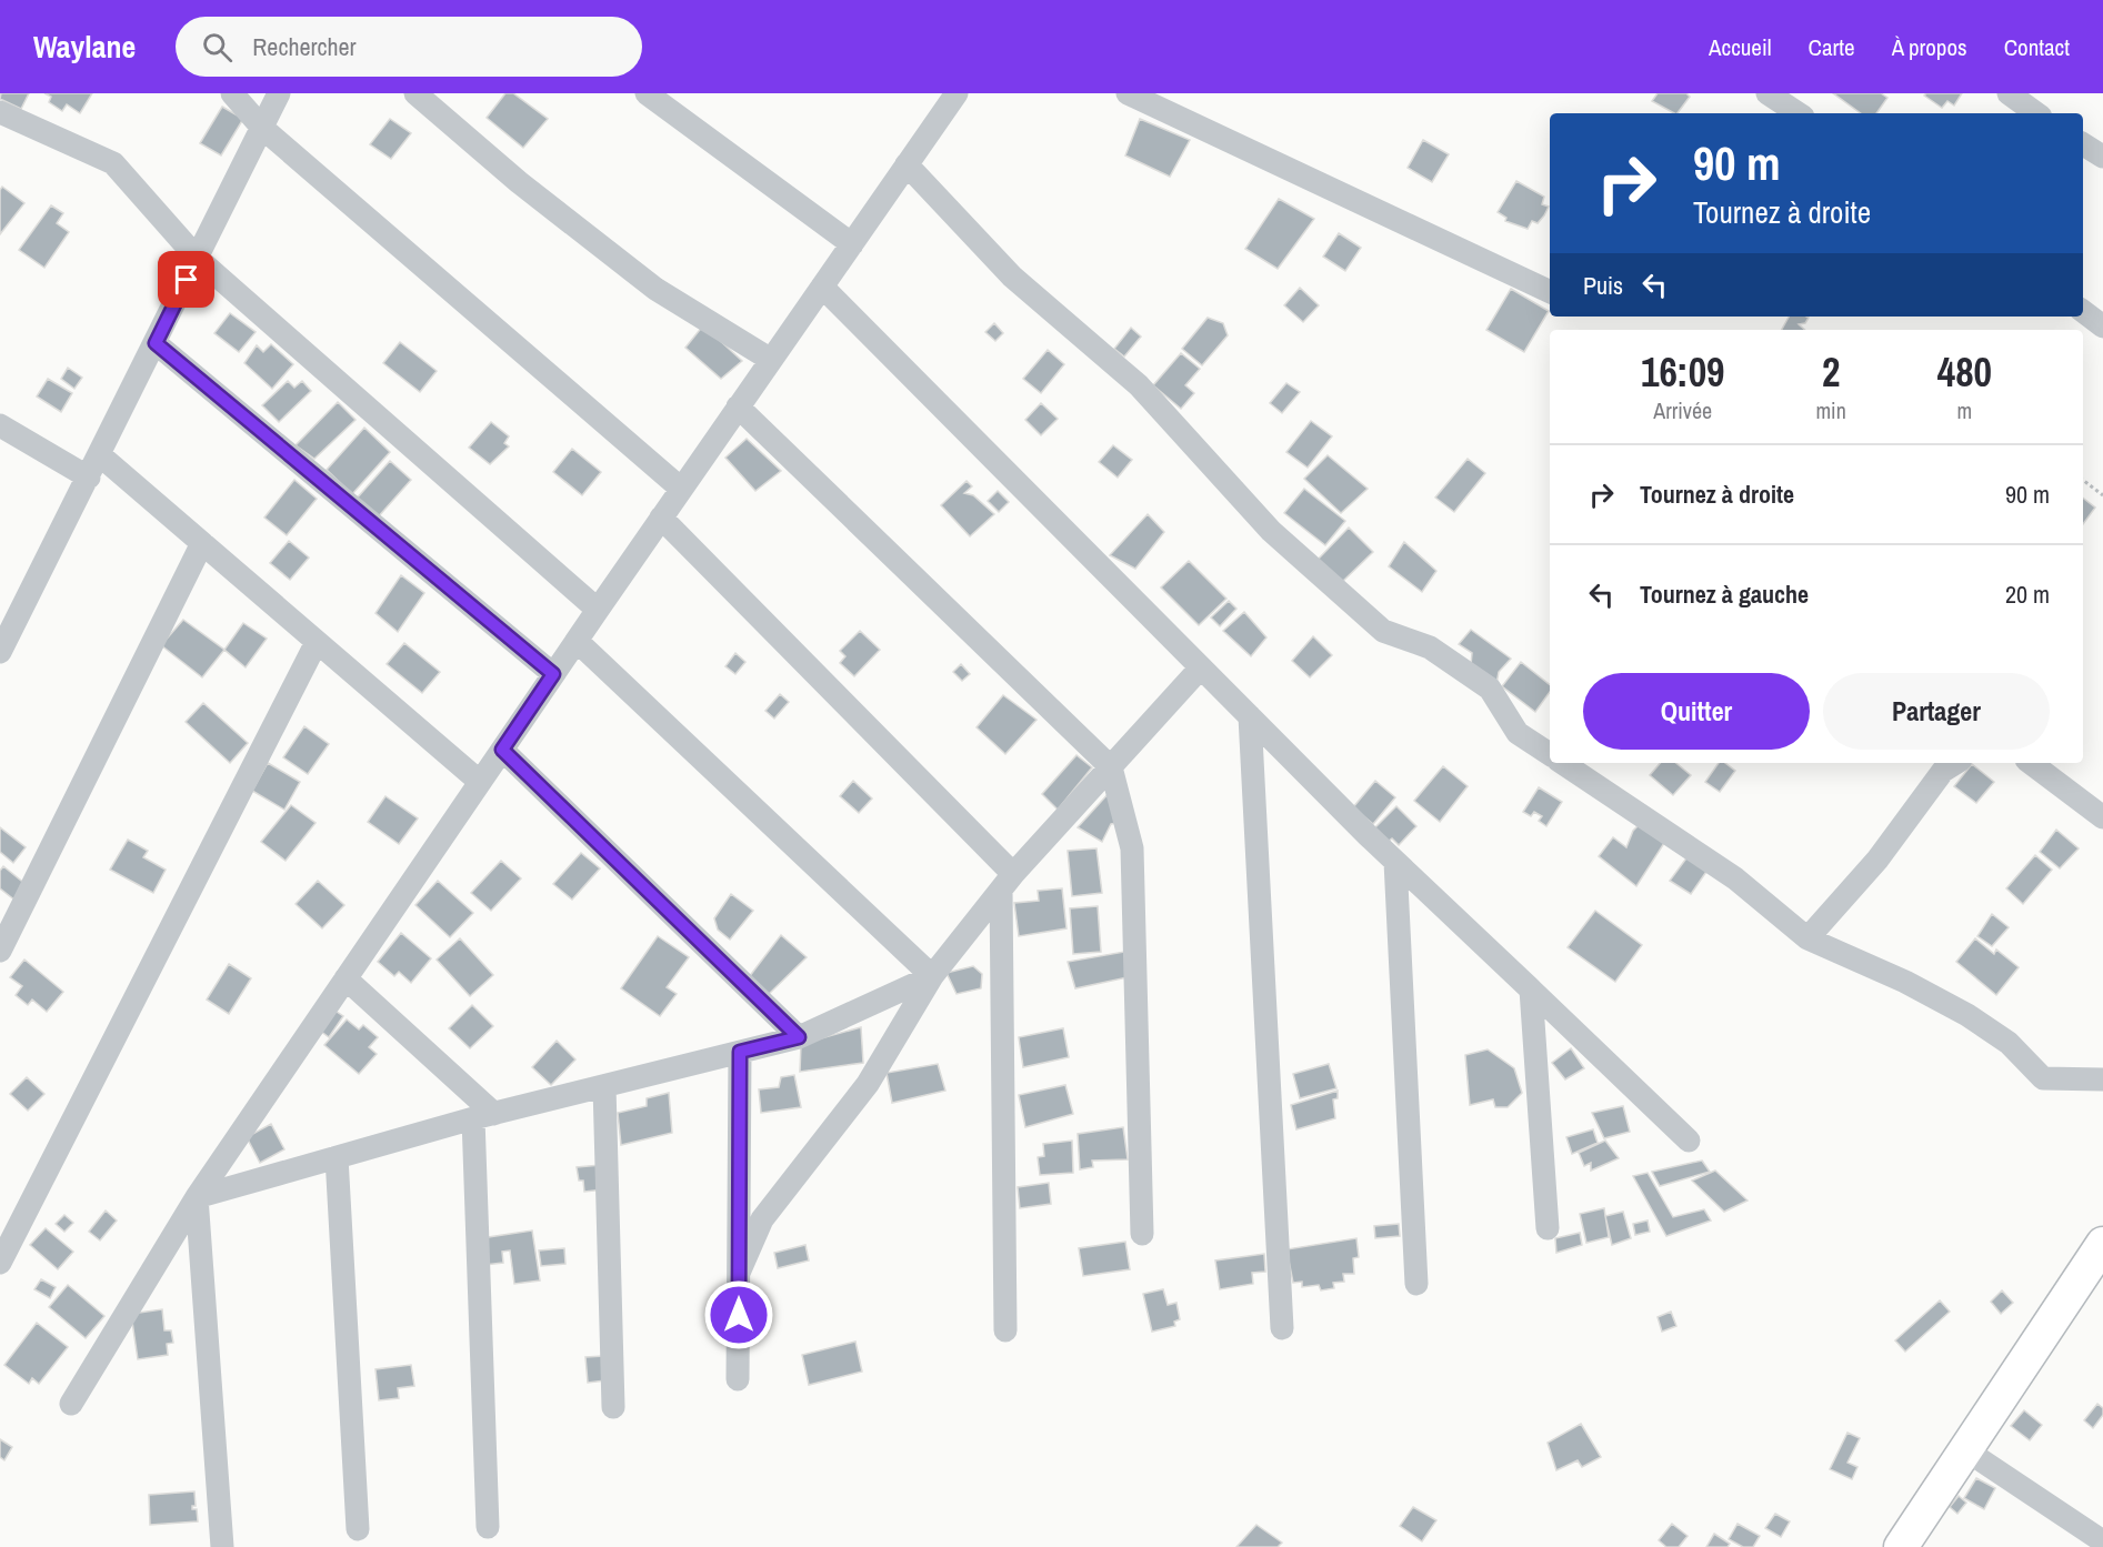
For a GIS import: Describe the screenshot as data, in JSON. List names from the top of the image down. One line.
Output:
{"page":{"header":"Waylane","search":"Rechercher","nav":["Accueil","Carte","À propos","Contact"],"turn":["90 m","Tournez à droite"],"then":"Puis","eta":["16:09","Arrivée","2","min","480","m"],"list":[{"name":"Tournez à droite","value":"90 m"},{"name":"Tournez à gauche","value":"20 m"}],"buttons":["Quitter","Partager"]}}
